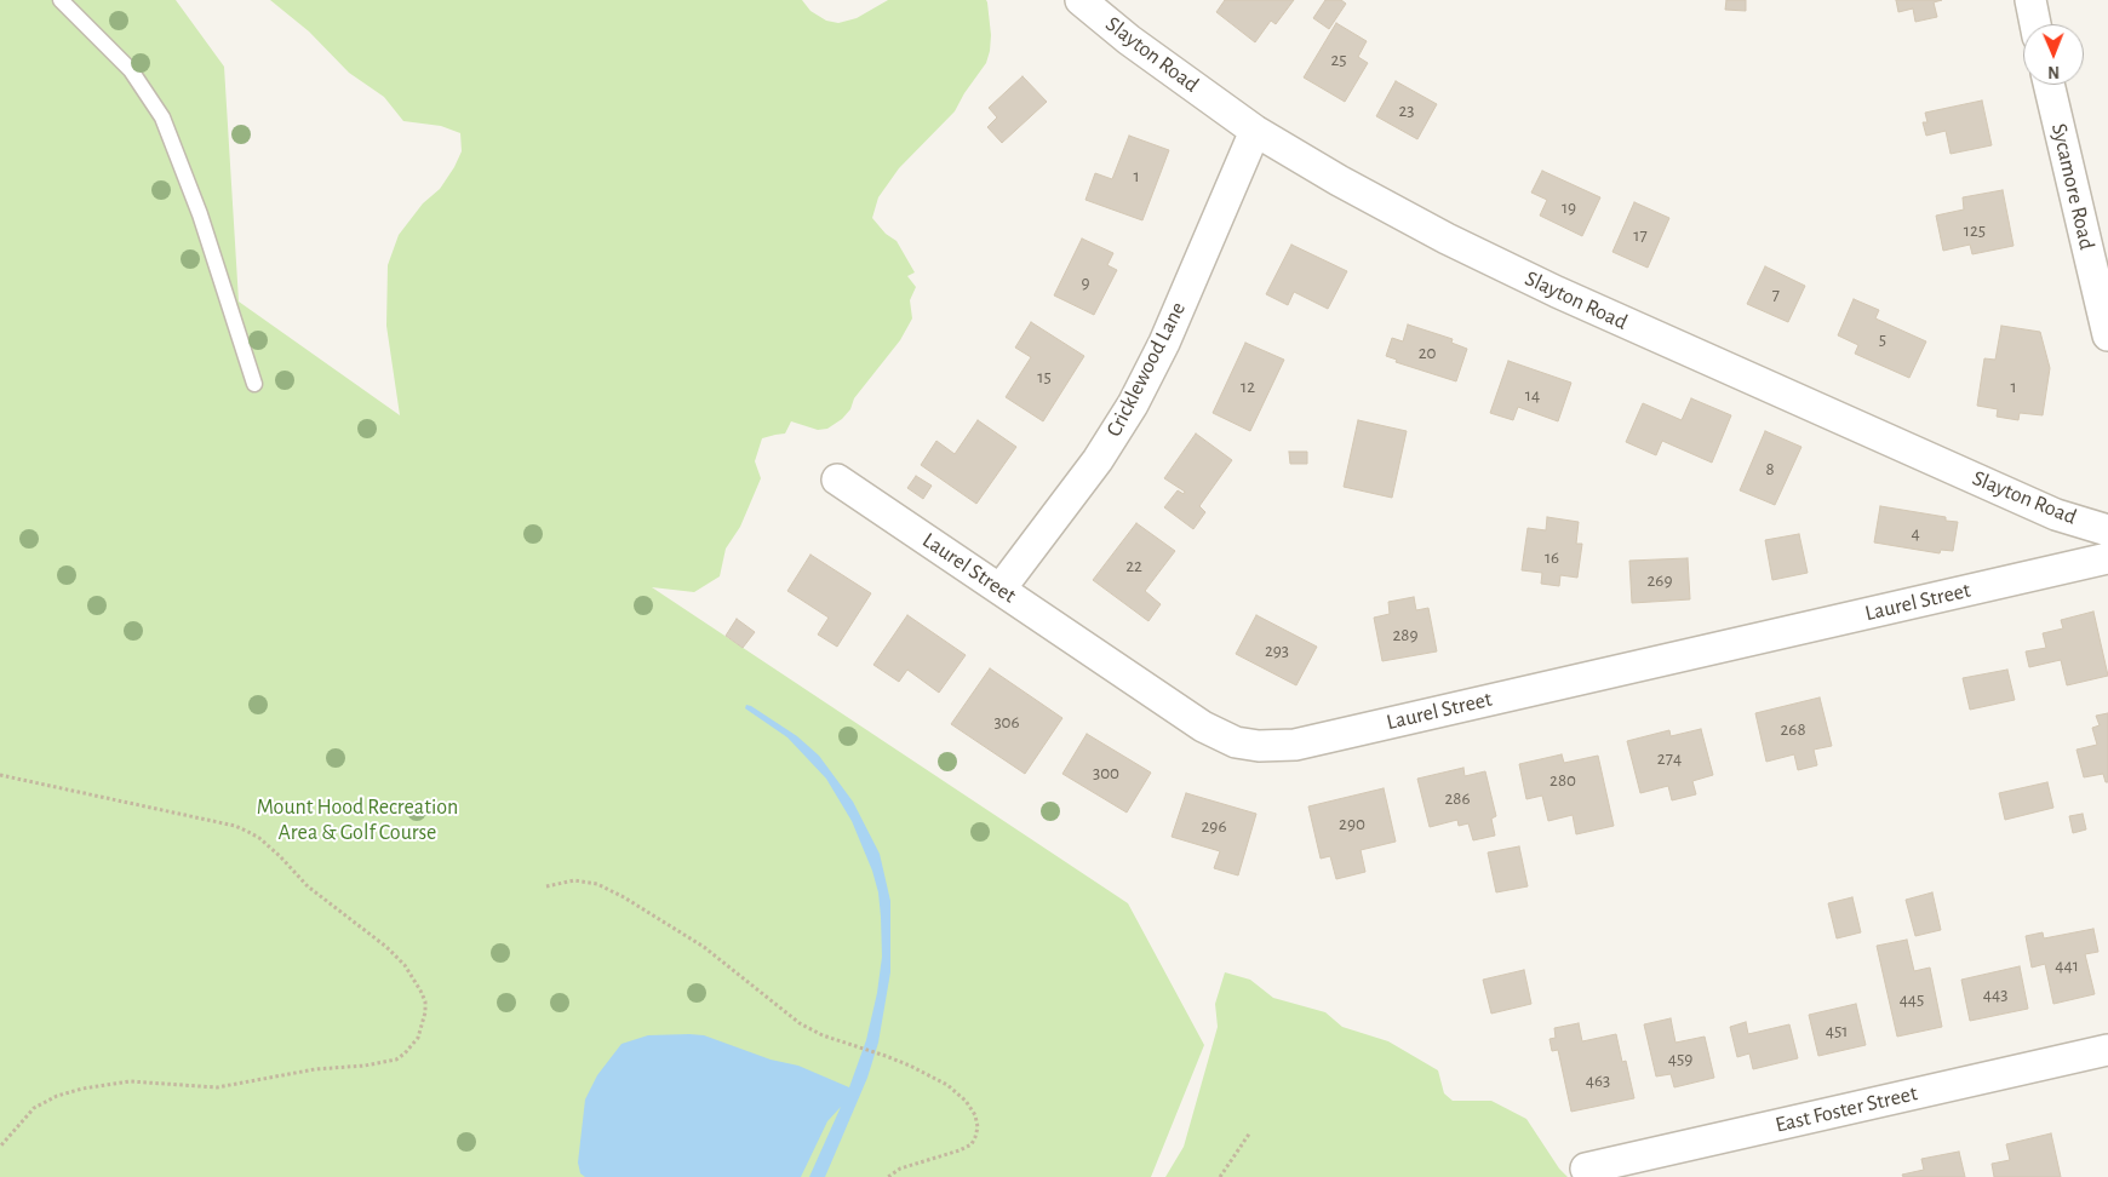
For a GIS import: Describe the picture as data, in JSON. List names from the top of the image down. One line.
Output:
{"streets":{"street":["Slayton Road","Sycamore Road","Cricklewood Lane","Laurel Street","East Foster Street"]},"crossings":[["Slayton Road","Cricklewood Lane"],["Cricklewood Lane","Laurel Street"]],"parks":["Mount Hood Recreation Area & Golf Course"],"house_numbers":["25","23","1","19","125","17","9","7","5","20","15","12","1","14","8","4","16","22","269","289","293","306","268","274","300","280","286","290","296","441","443","445","451","459","463"],"north":"bottom"}
